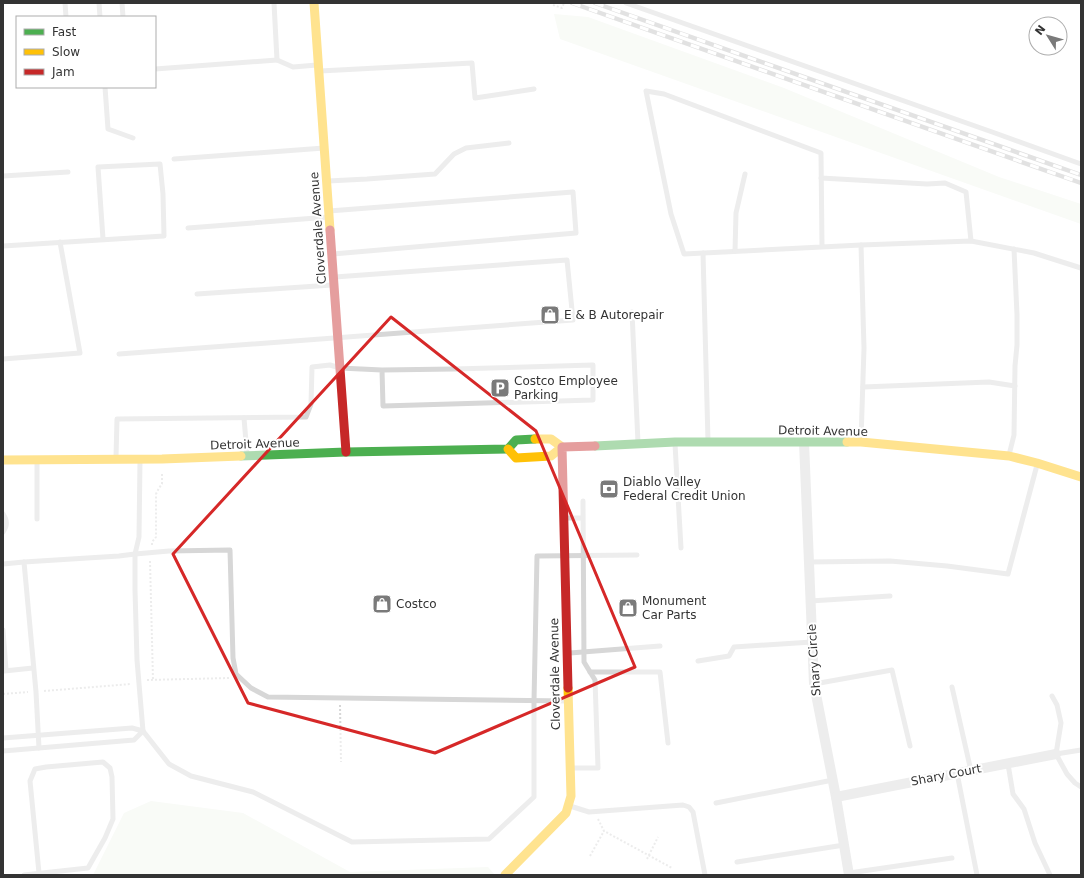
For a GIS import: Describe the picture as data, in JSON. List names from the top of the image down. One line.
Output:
{"streets":{"street":["Cloverdale Avenue","Detroit Avenue","Shary Circle","Shary Court"]},"crossings":[["Cloverdale Avenue","Detroit Avenue"],["Detroit Avenue","Shary Circle"],["Shary Circle","Shary Court"]],"places":{"shop":["E & B Autorepair","Costco","Monument Car Parts"],"parking":["Costco Employee Parking"],"bank":["Diablo Valley Federal Credit Union"]},"legend":["Fast","Slow","Jam"],"north":"top left"}
